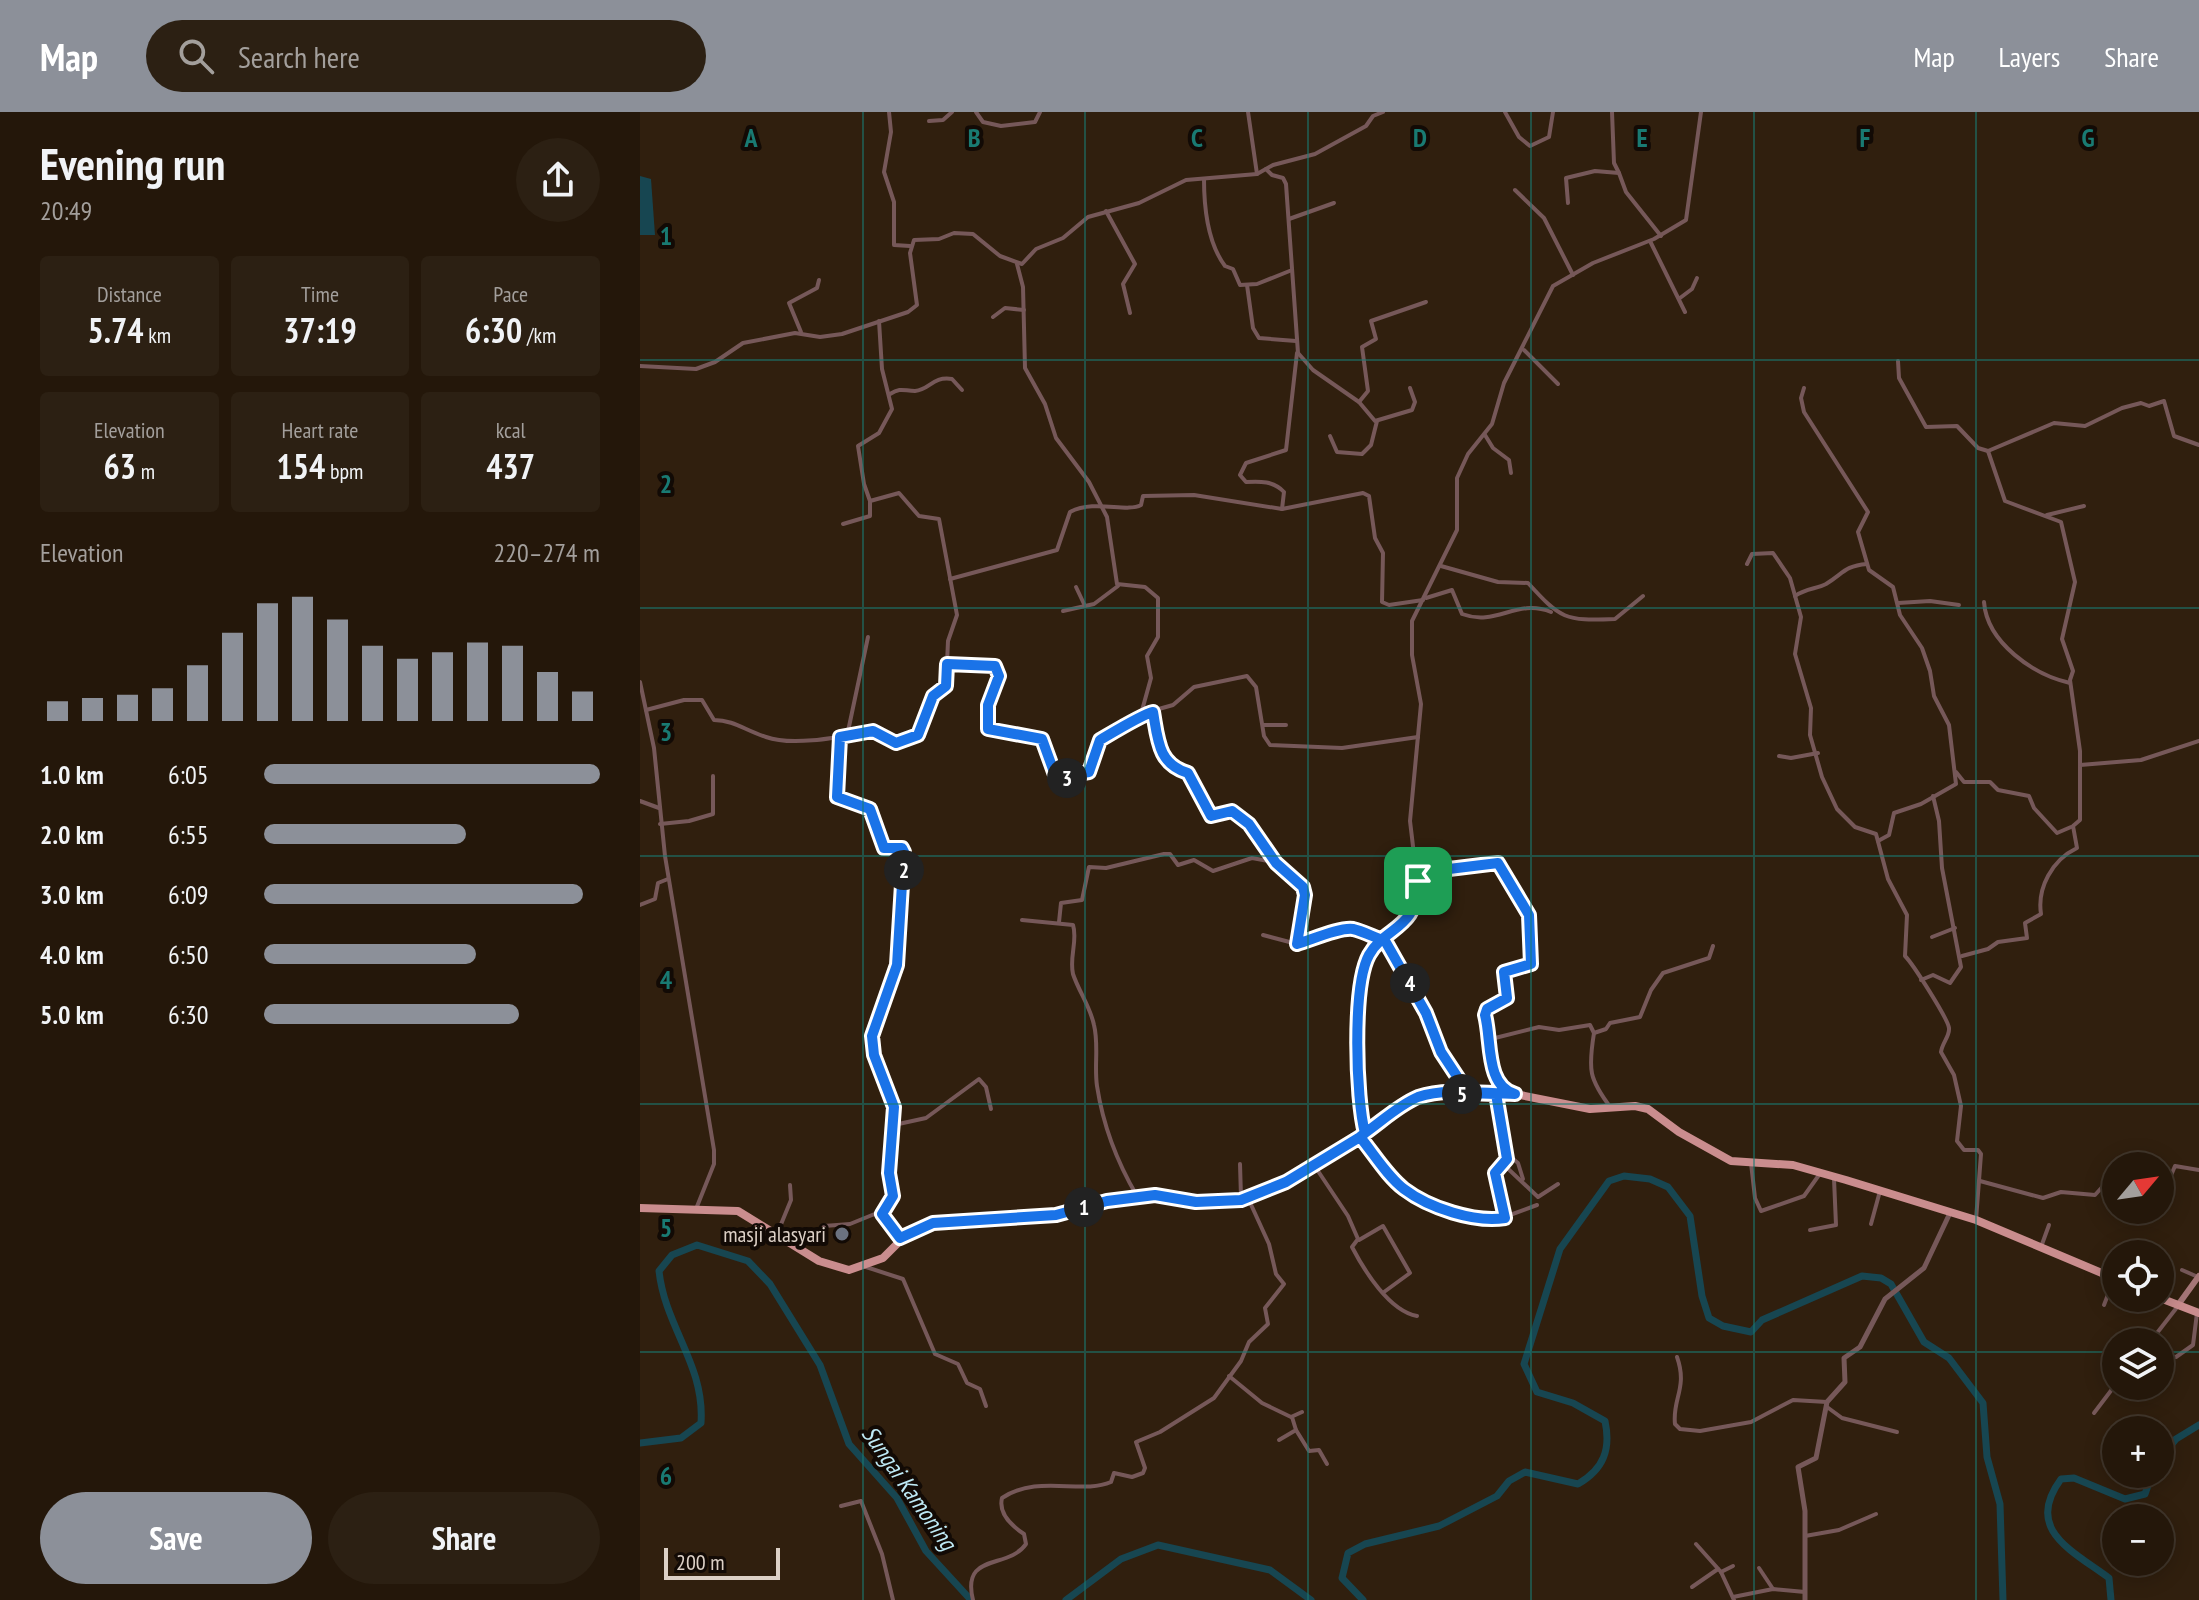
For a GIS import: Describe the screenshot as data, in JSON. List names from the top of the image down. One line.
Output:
{"water":["Sungai Kamoning"],"places":["masji alasyari"],"scale_bar":"200 m","north":"top right","page":{"header":"Map","search":"Search here","nav":["Map","Layers","Share"],"heading":["Evening run","20:49"],"stats":[["Distance","5.74 km"],["Time","37:19"],["Pace","6:30 /km"],["Elevation","63 m"],["Heart rate","154 bpm"],["kcal","437"]],"chart":["Elevation","220–274 m"],"list":[{"name":"1.0 km","note":"6:05"},{"name":"2.0 km","note":"6:55"},{"name":"3.0 km","note":"6:09"},{"name":"4.0 km","note":"6:50"},{"name":"5.0 km","note":"6:30"}],"pins":["3","2","4","5","1"],"map_buttons":["+","−"],"buttons":["Save","Share"],"scale":"200 m"},"grid":{"columns":["A","B","C","D","E","F","G"],"rows":["1","2","3","4","5","6"]}}
